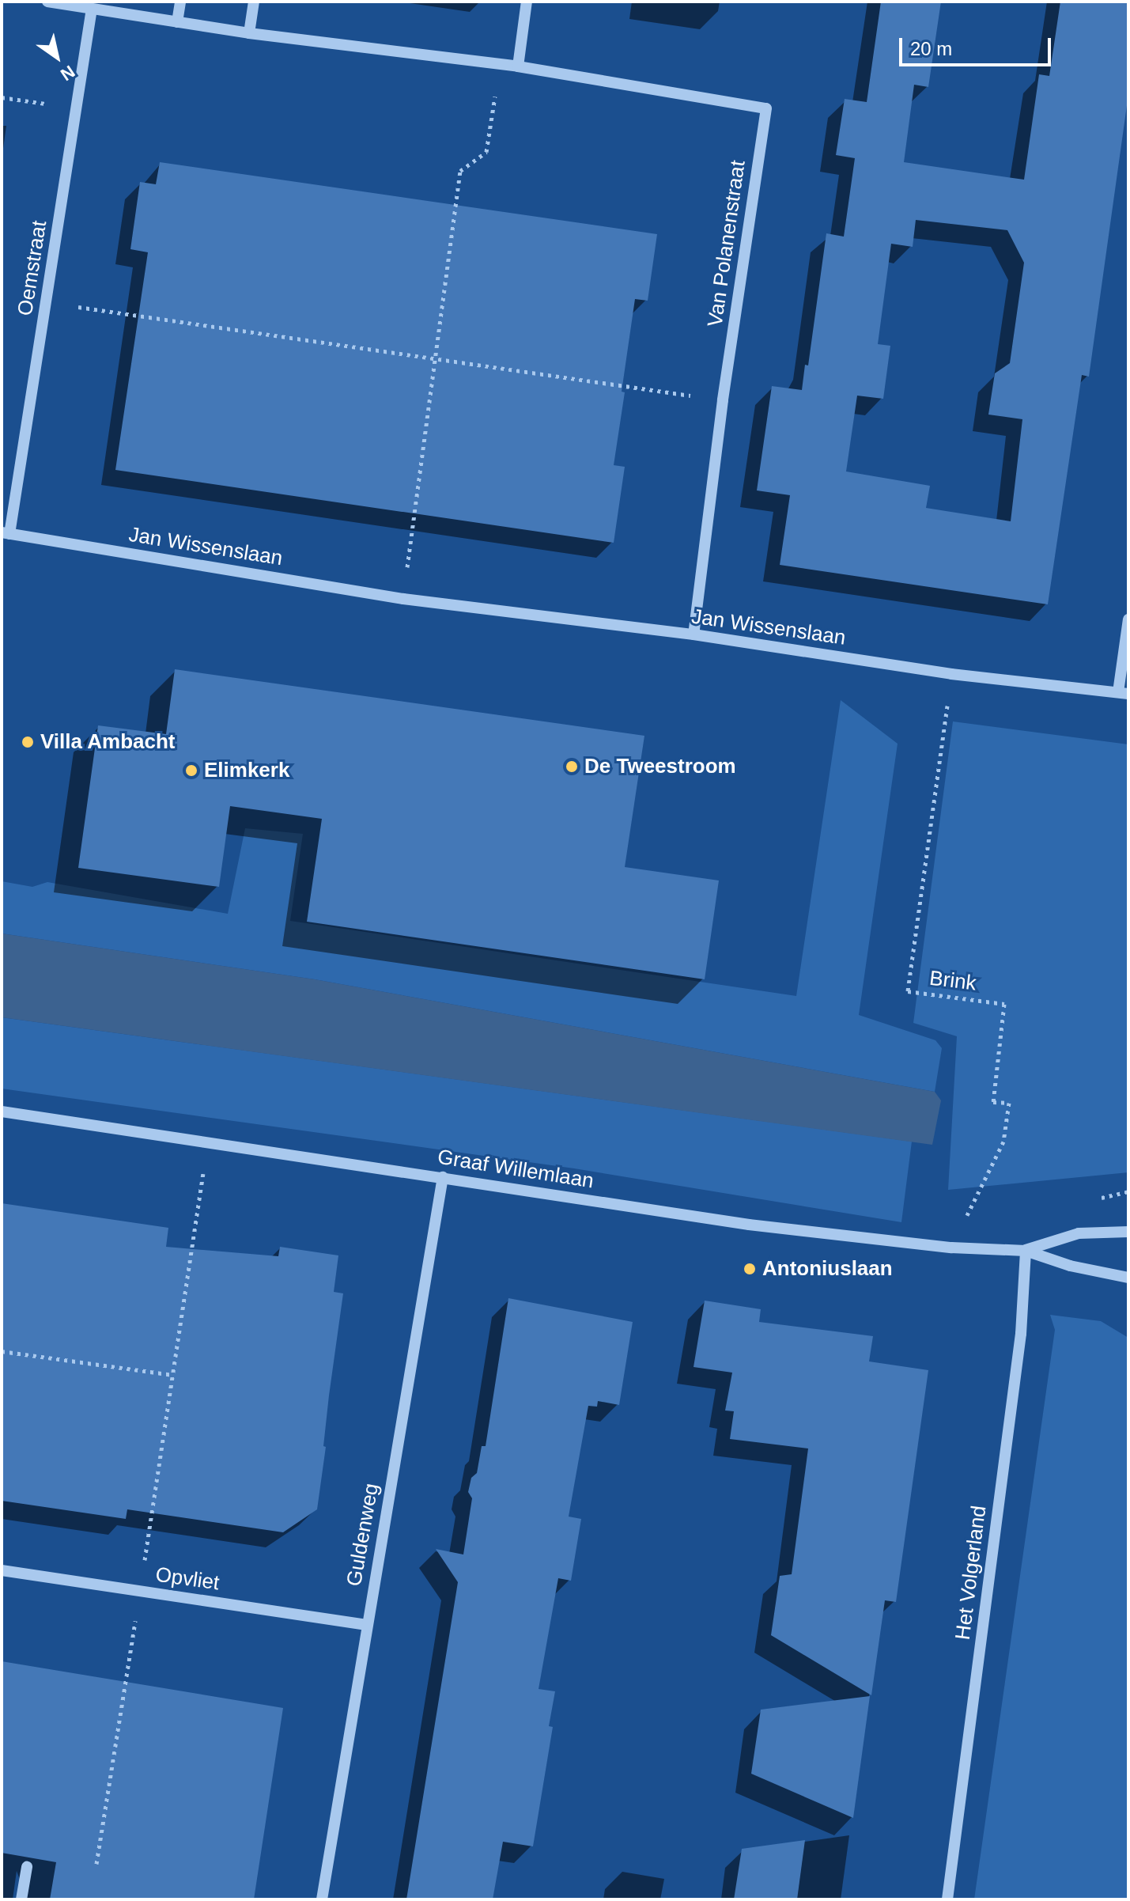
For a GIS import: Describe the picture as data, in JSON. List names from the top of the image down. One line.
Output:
{"streets":{"street":["Van Polanenstraat","Oemstraat","Jan Wissenslaan","Graaf Willemlaan","Guldenweg","Het Volgerland","Opvliet"],"path":["Brink"]},"crossings":[["Van Polanenstraat","Oemstraat"],["Van Polanenstraat","Jan Wissenslaan"],["Oemstraat","Jan Wissenslaan"],["Jan Wissenslaan","Brink"],["Brink","Graaf Willemlaan"],["Graaf Willemlaan","Guldenweg"],["Graaf Willemlaan","Het Volgerland"],["Guldenweg","Opvliet"]],"places":["Villa Ambacht","De Tweestroom","Elimkerk","Antoniuslaan"],"scale_bar":"20 m","north":"bottom right"}
